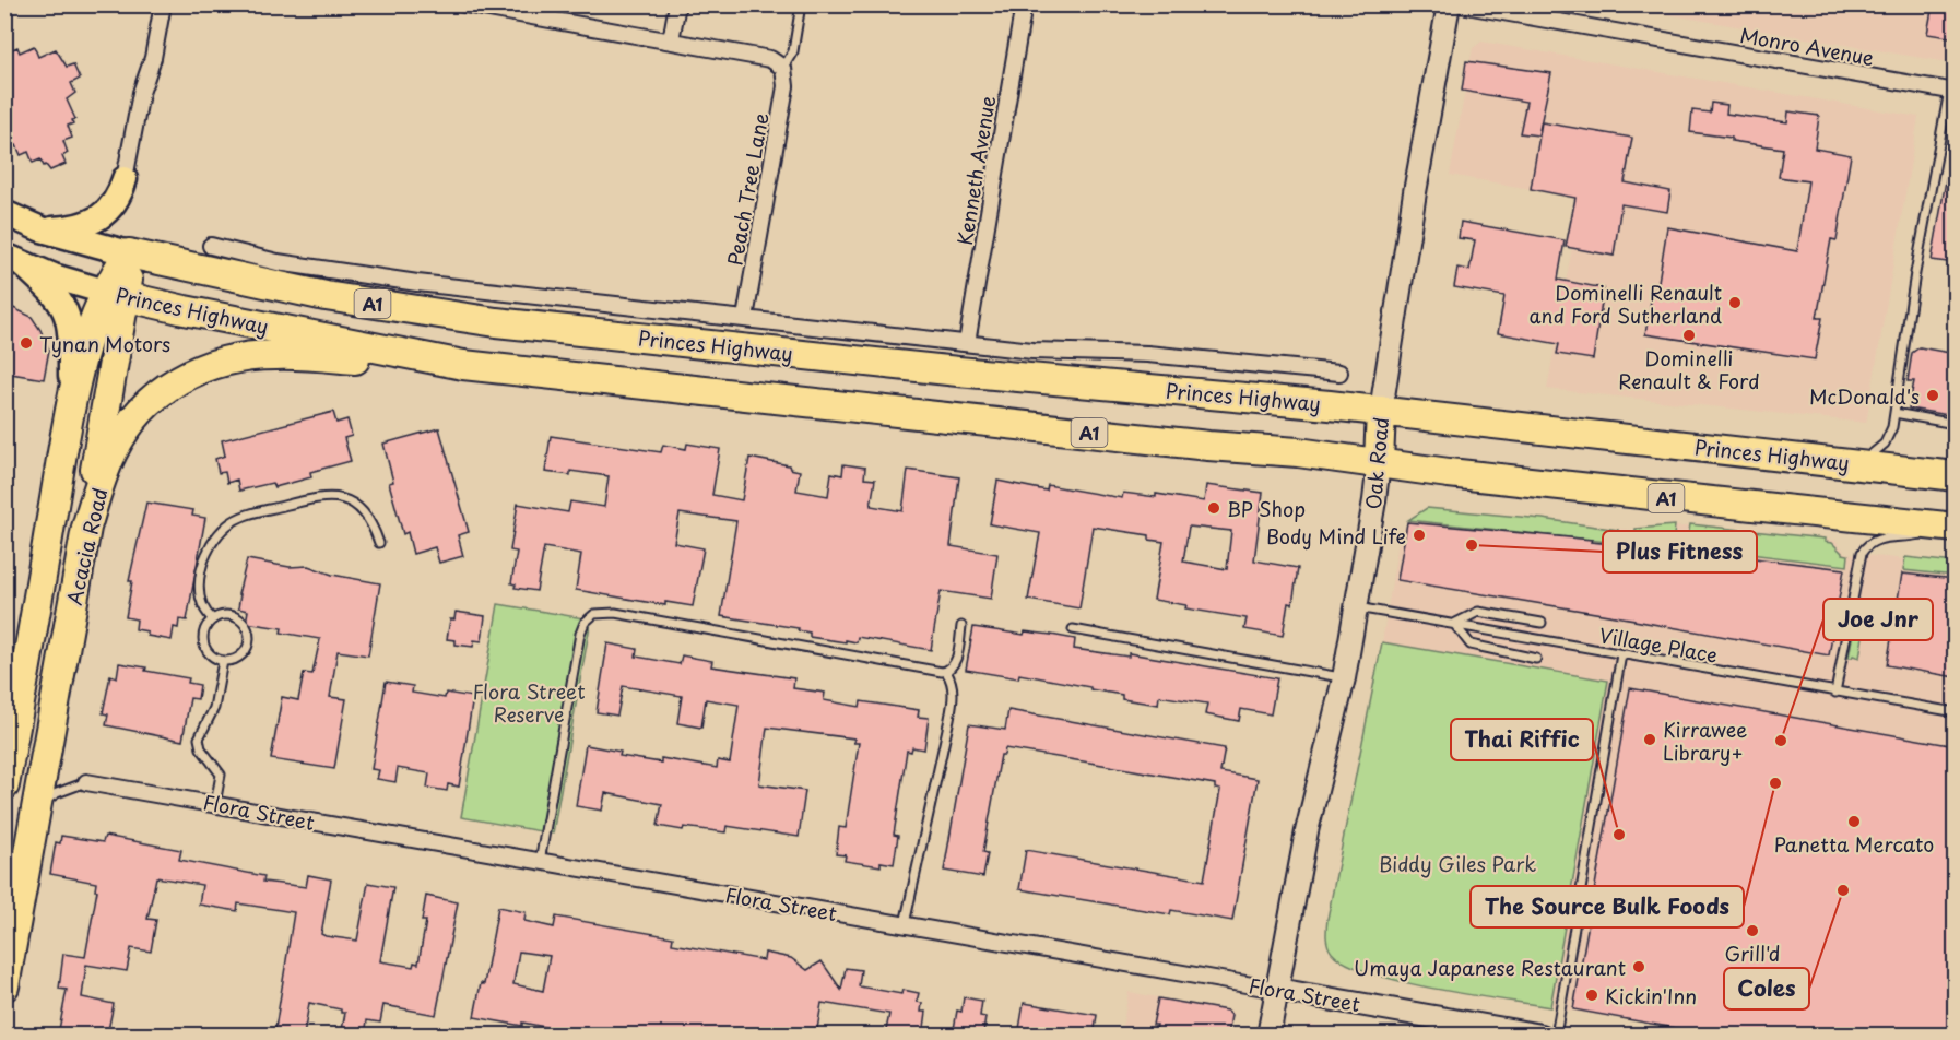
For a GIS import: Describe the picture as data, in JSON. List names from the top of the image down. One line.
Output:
{"streets":{"highway":["A1","Princes Highway","Oak Road","Acacia Road"],"street":["Monro Avenue","Kenneth Avenue","Peach Tree Lane","Flora Street"],"lane":["Village Place"]},"crossings":[["Kenneth Avenue","Princes Highway"],["Peach Tree Lane","Princes Highway"],["A1","Princes Highway"],["A1","Acacia Road"],["Princes Highway","Oak Road"],["Princes Highway","Acacia Road"],["Oak Road","Village Place"],["Oak Road","Flora Street"],["Acacia Road","Flora Street"]],"parks":["Flora Street Reserve","Biddy Giles Park"],"places":["Dominelli Renault and Ford Sutherland","Dominelli Renault & Ford","Tynan Motors","McDonald's","BP Shop","Body Mind Life","Plus Fitness","Kirrawee Library+","Joe Jnr","The Source Bulk Foods","Panetta Mercato","Thai Riffic","Coles","Grill'd","Umaya Japanese Restaurant","Kickin'Inn"]}
